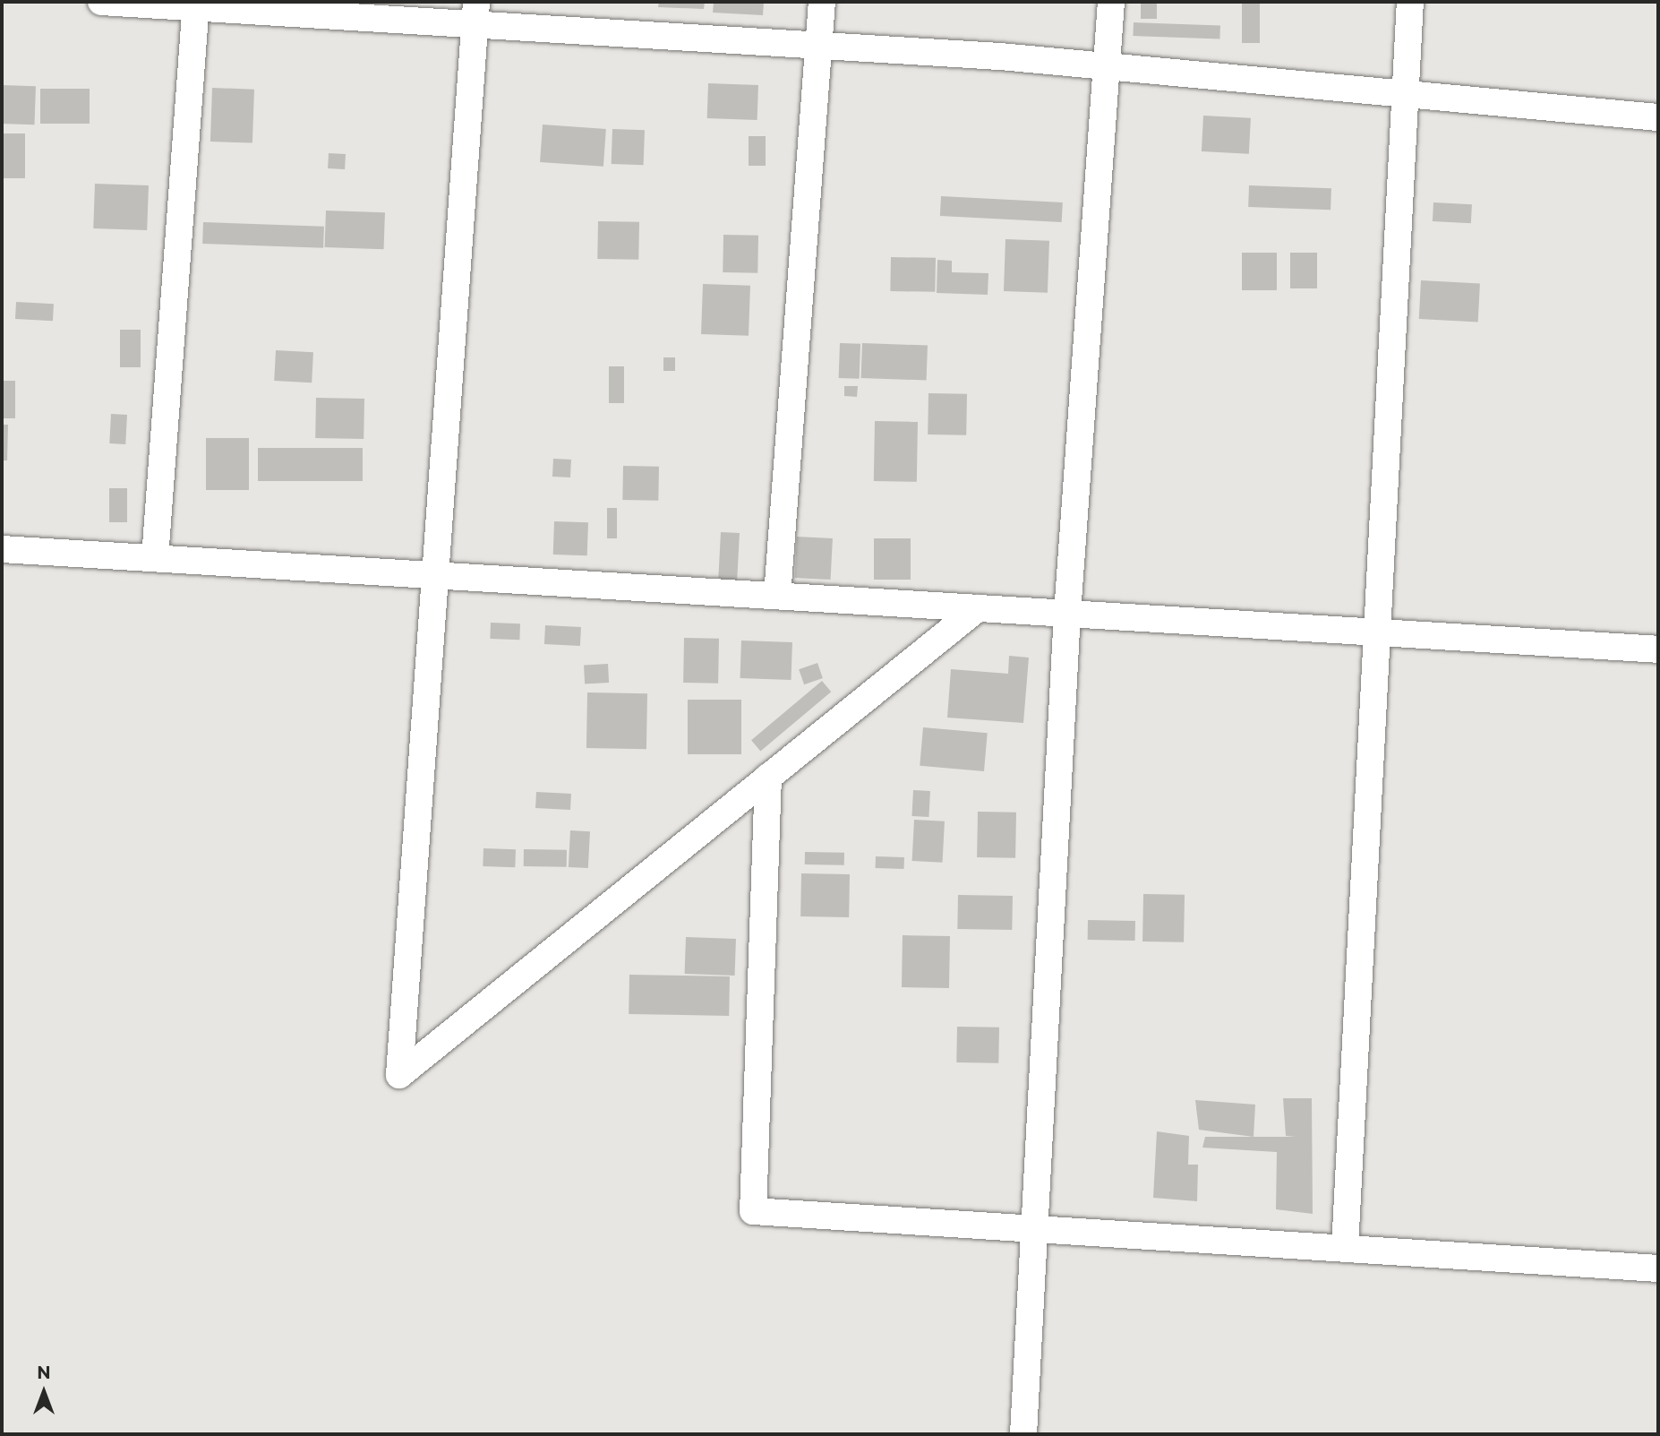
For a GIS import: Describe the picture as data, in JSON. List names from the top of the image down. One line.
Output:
{"north":"top"}
